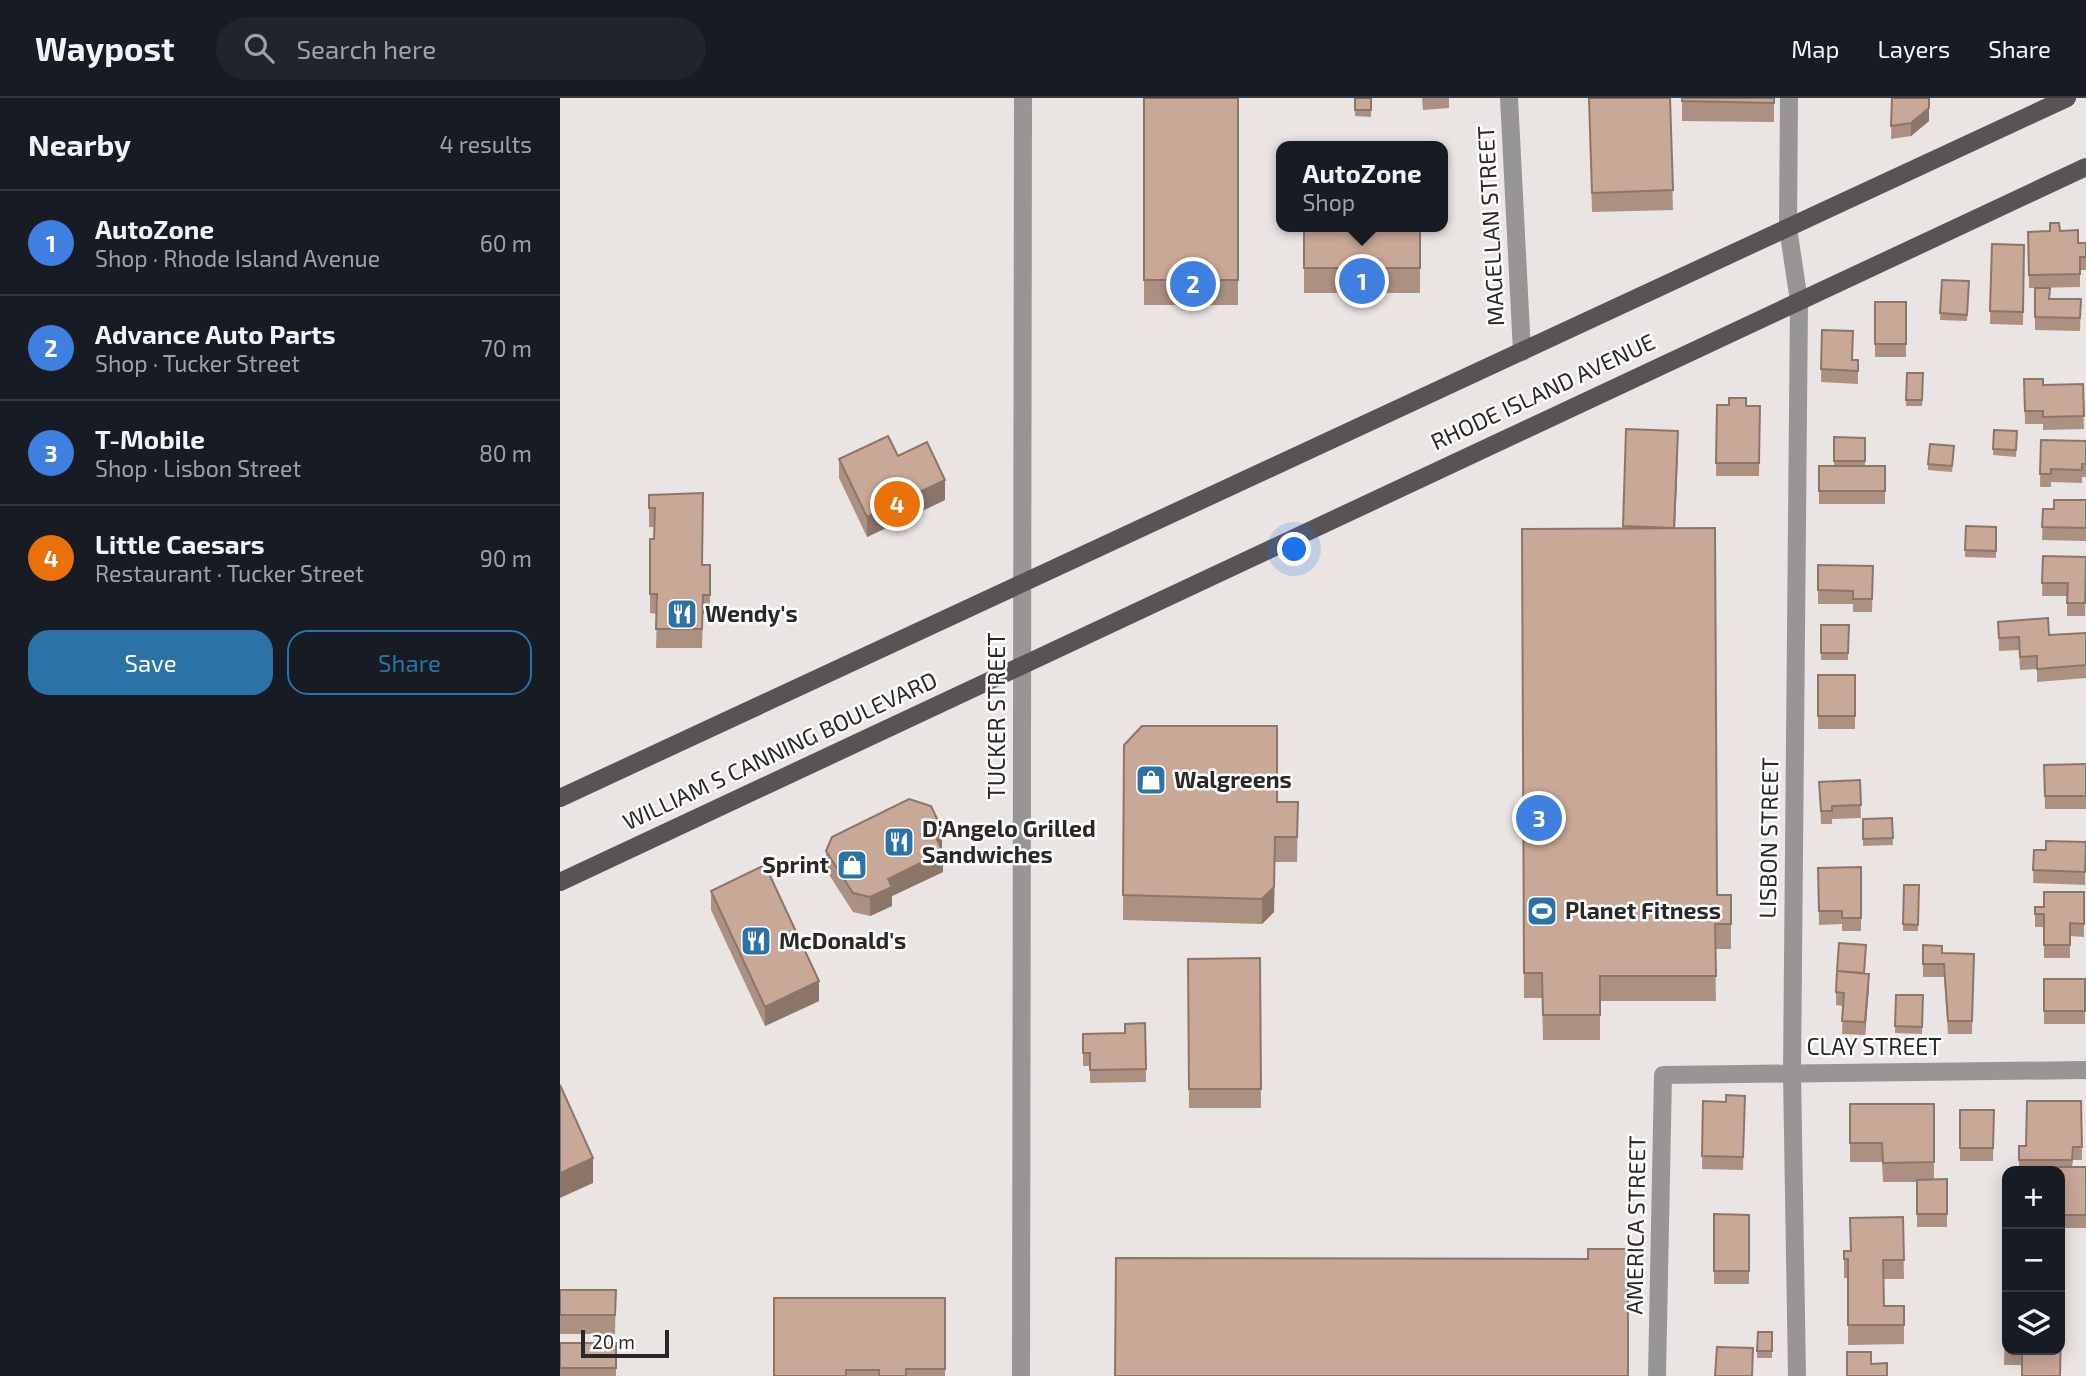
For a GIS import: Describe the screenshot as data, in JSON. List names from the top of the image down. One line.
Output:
{"streets":{"main road":["RHODE ISLAND AVENUE","WILLIAM S CANNING BOULEVARD"],"street":["MAGELLAN STREET","TUCKER STREET","LISBON STREET","CLAY STREET","AMERICA STREET"]},"crossings":[["MAGELLAN STREET","RHODE ISLAND AVENUE"],["RHODE ISLAND AVENUE","TUCKER STREET"],["RHODE ISLAND AVENUE","WILLIAM S CANNING BOULEVARD"],["RHODE ISLAND AVENUE","LISBON STREET"],["TUCKER STREET","WILLIAM S CANNING BOULEVARD"],["LISBON STREET","CLAY STREET"],["CLAY STREET","AMERICA STREET"]],"places":{"restaurant":["Wendy's","D'Angelo Grilled Sandwiches","McDonald's"],"shop":["Walgreens","Sprint"],"sports":["Planet Fitness"]},"scale_bar":"20 m","page":{"header":"Waypost","search":"Search here","nav":["Map","Layers","Share"],"heading":["Nearby","4 results"],"popup":["AutoZone","Shop"],"list":[{"mark":"1","name":"AutoZone","note":"Shop · Rhode Island Avenue","value":"60 m"},{"mark":"2","name":"Advance Auto Parts","note":"Shop · Tucker Street","value":"70 m"},{"mark":"3","name":"T-Mobile","note":"Shop · Lisbon Street","value":"80 m"},{"mark":"4","name":"Little Caesars","note":"Restaurant · Tucker Street","value":"90 m"}],"pins":["1","2","4","3"],"buttons":["Save","Share"],"map_buttons":["+","−"],"scale":"20 m"}}
